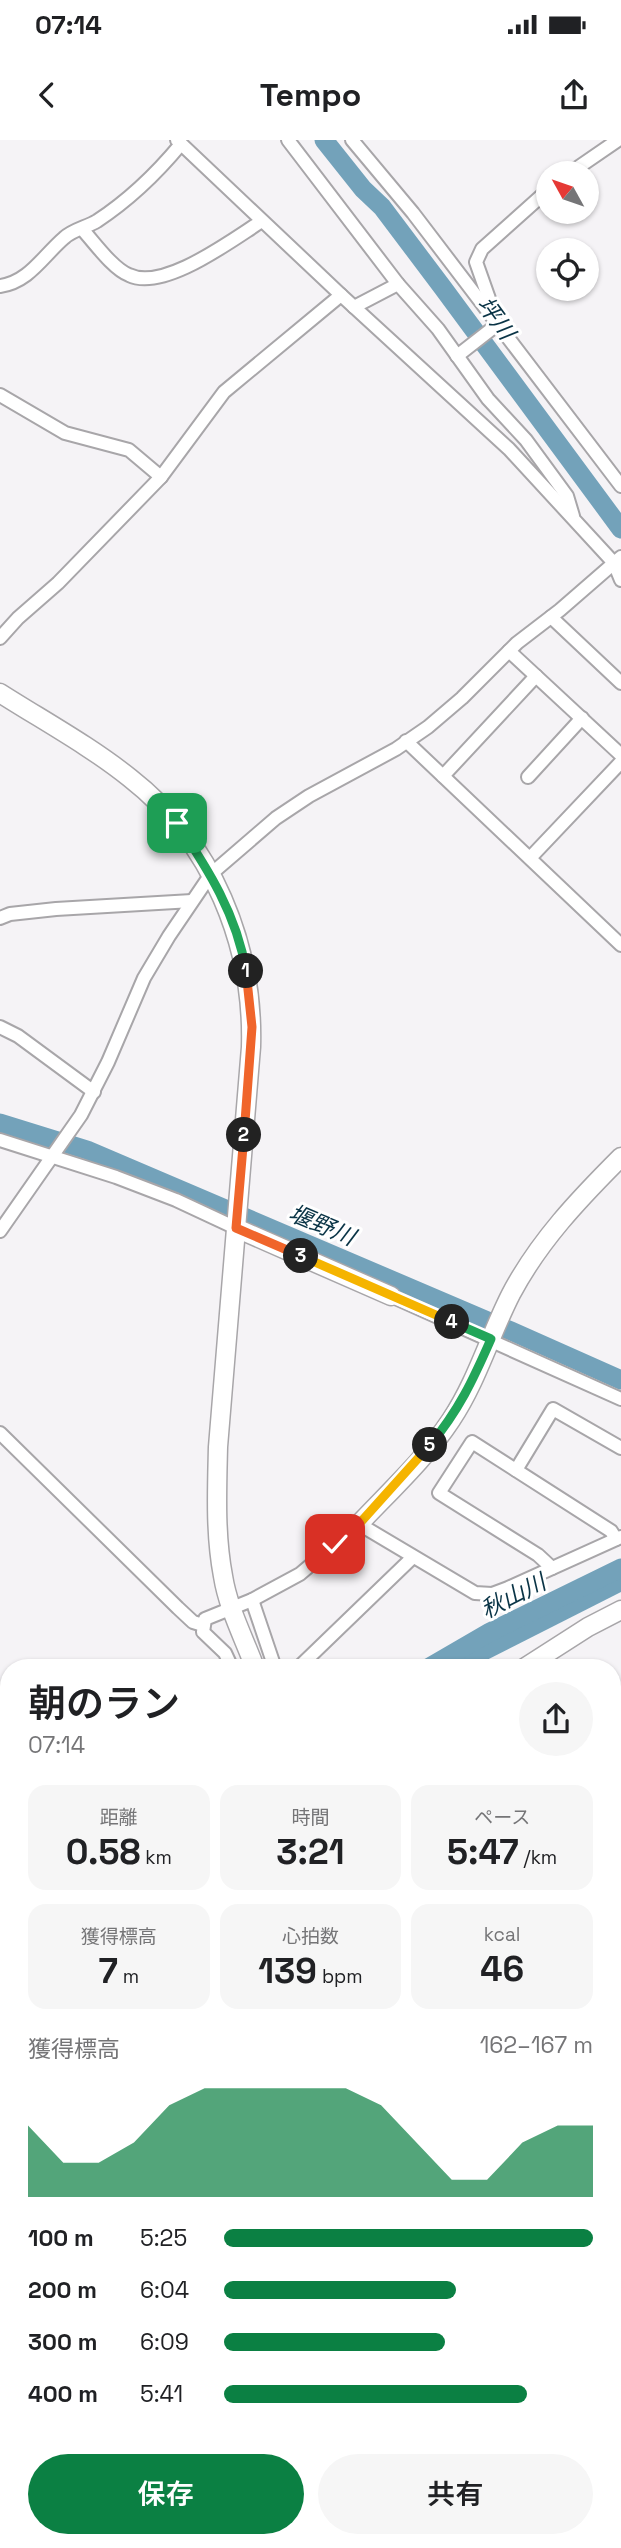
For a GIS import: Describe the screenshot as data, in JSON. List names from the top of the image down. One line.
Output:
{"water":["坪川","堰野川","秋山川"],"north":"top left","page":{"status":"07:14","header":"Tempo","pins":["1","2","3","4","5"],"heading":["朝のラン","07:14"],"stats":[["距離","0.58 km"],["時間","3:21"],["ペース","5:47 /km"],["獲得標高","7 m"],["心拍数","139 bpm"],["kcal","46"]],"chart":["獲得標高","162–167 m"],"list":[{"name":"100 m","note":"5:25"},{"name":"200 m","note":"6:04"},{"name":"300 m","note":"6:09"},{"name":"400 m","note":"5:41"}],"buttons":["保存","共有"]}}
